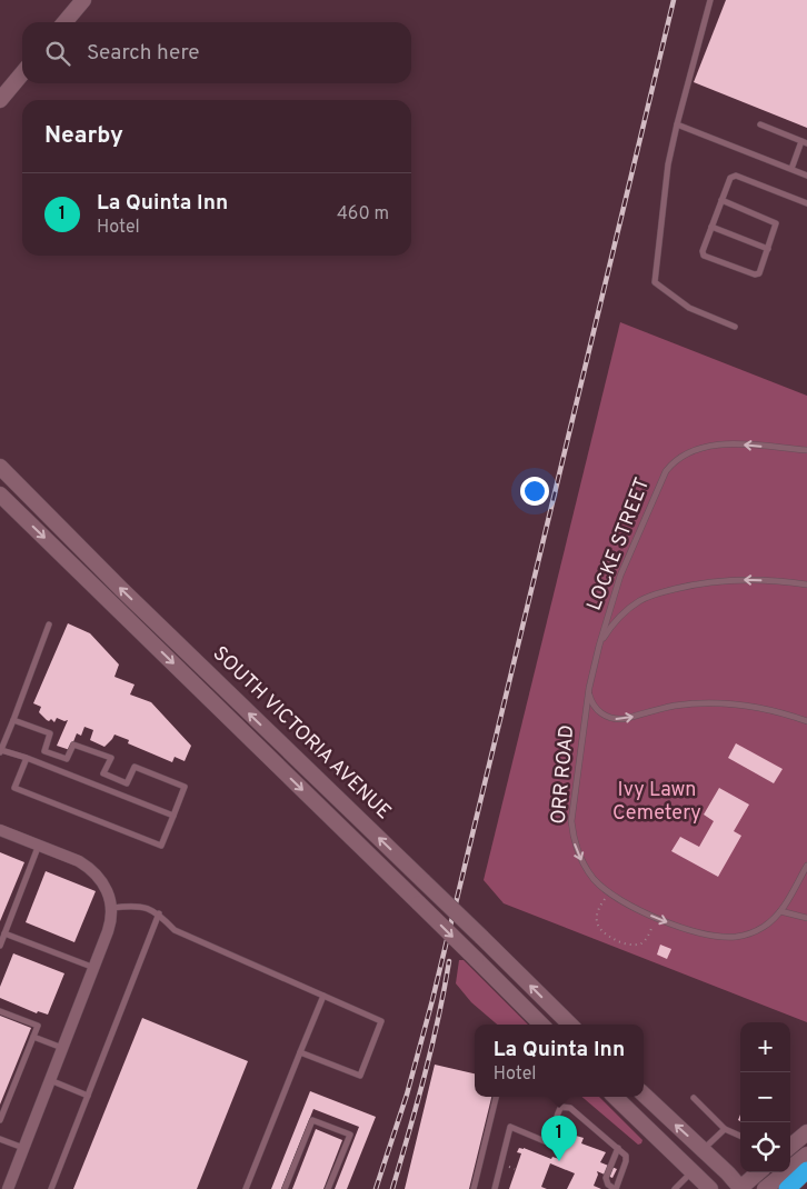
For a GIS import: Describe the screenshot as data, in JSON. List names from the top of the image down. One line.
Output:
{"streets":{"main road":["SOUTH VICTORIA AVENUE"],"lane":["LOCKE STREET","ORR ROAD"]},"crossings":[["LOCKE STREET","ORR ROAD"]],"one_way":["LOCKE STREET"],"parks":["Ivy Lawn Cemetery"],"page":{"search":"Search here","heading":"Nearby","list":[{"mark":"1","name":"La Quinta Inn","note":"Hotel","value":"460 m"}],"map_buttons":["+","−"],"popup":["La Quinta Inn","Hotel"],"pins":"1"}}
